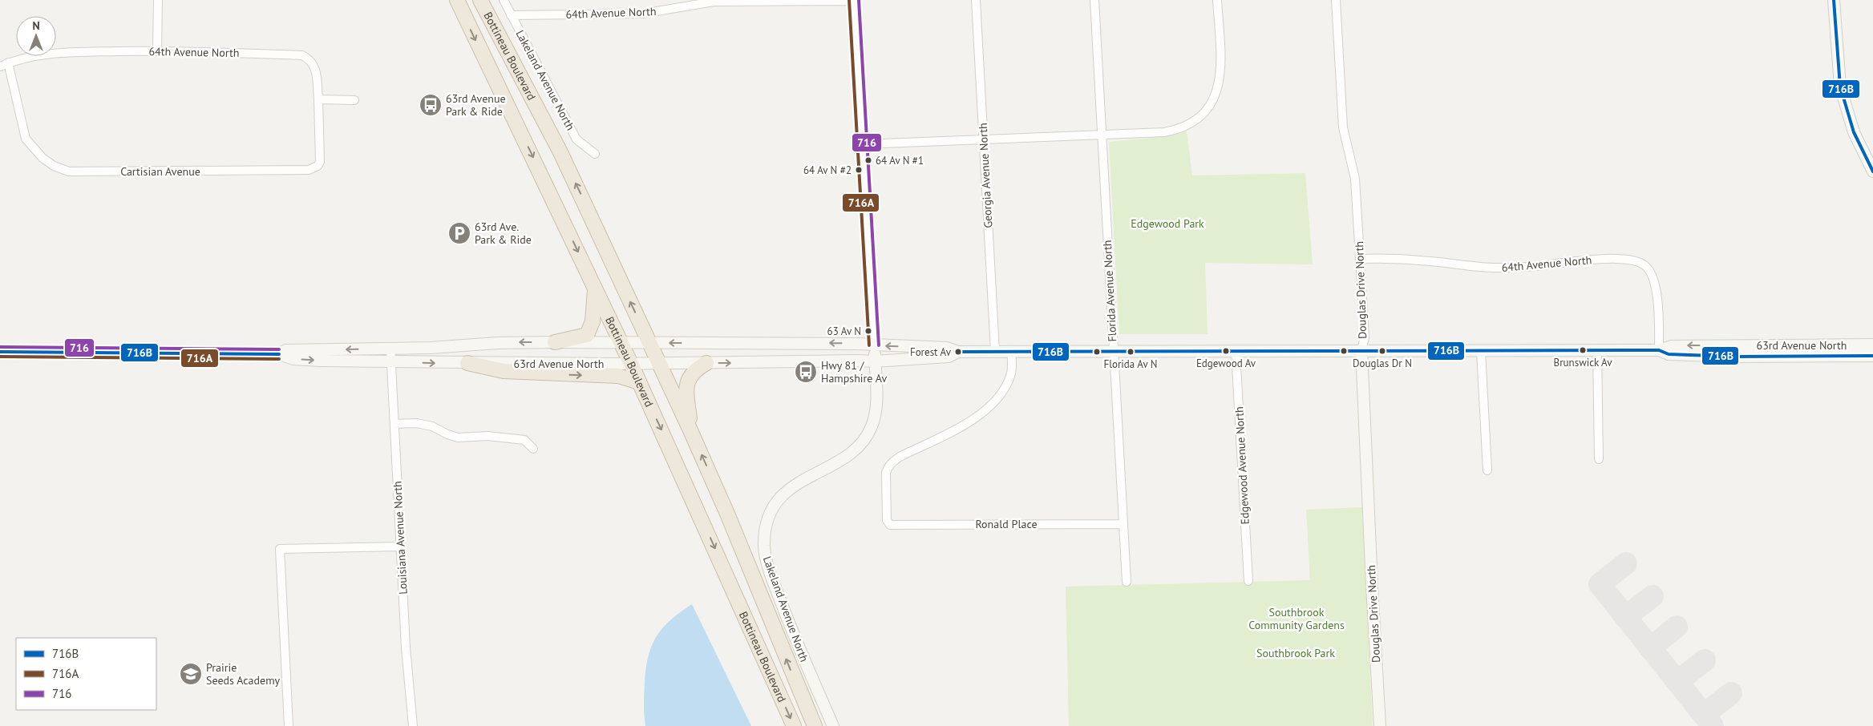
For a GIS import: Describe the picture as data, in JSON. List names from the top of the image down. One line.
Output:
{"streets":{"highway":["Bottineau Boulevard"],"street":["64th Avenue North","Lakeland Avenue North","Cartisian Avenue","Georgia Avenue North","Douglas Drive North","Florida Avenue North","63rd Avenue North","Edgewood Avenue North","Ronald Place","Louisiana Avenue North"]},"crossings":[["64th Avenue North","Lakeland Avenue North"],["64th Avenue North","Cartisian Avenue"],["64th Avenue North","Douglas Drive North"],["64th Avenue North","63rd Avenue North"],["Bottineau Boulevard","63rd Avenue North"],["Lakeland Avenue North","63rd Avenue North"],["Georgia Avenue North","63rd Avenue North"],["Douglas Drive North","63rd Avenue North"],["Florida Avenue North","63rd Avenue North"],["Florida Avenue North","Ronald Place"],["63rd Avenue North","Edgewood Avenue North"],["63rd Avenue North","Ronald Place"],["63rd Avenue North","Louisiana Avenue North"]],"parks":["Edgewood Park","Southbrook Community Gardens","Southbrook Park"],"places":{"bus stop":["63rd Avenue Park & Ride","Hwy 81 / Hampshire Av"],"other":["64 Av N #1","64 Av N #2","63 Av N","Brunswick Av","Edgewood Av","Douglas Dr N","Forest Av","Florida Av N"],"parking":["63rd Ave. Park & Ride"],"school or university":["Prairie Seeds Academy"]},"lines":["transit line 716B","transit line 716A","transit line 716"],"legend":["716B","716A","716"],"north":"top"}
